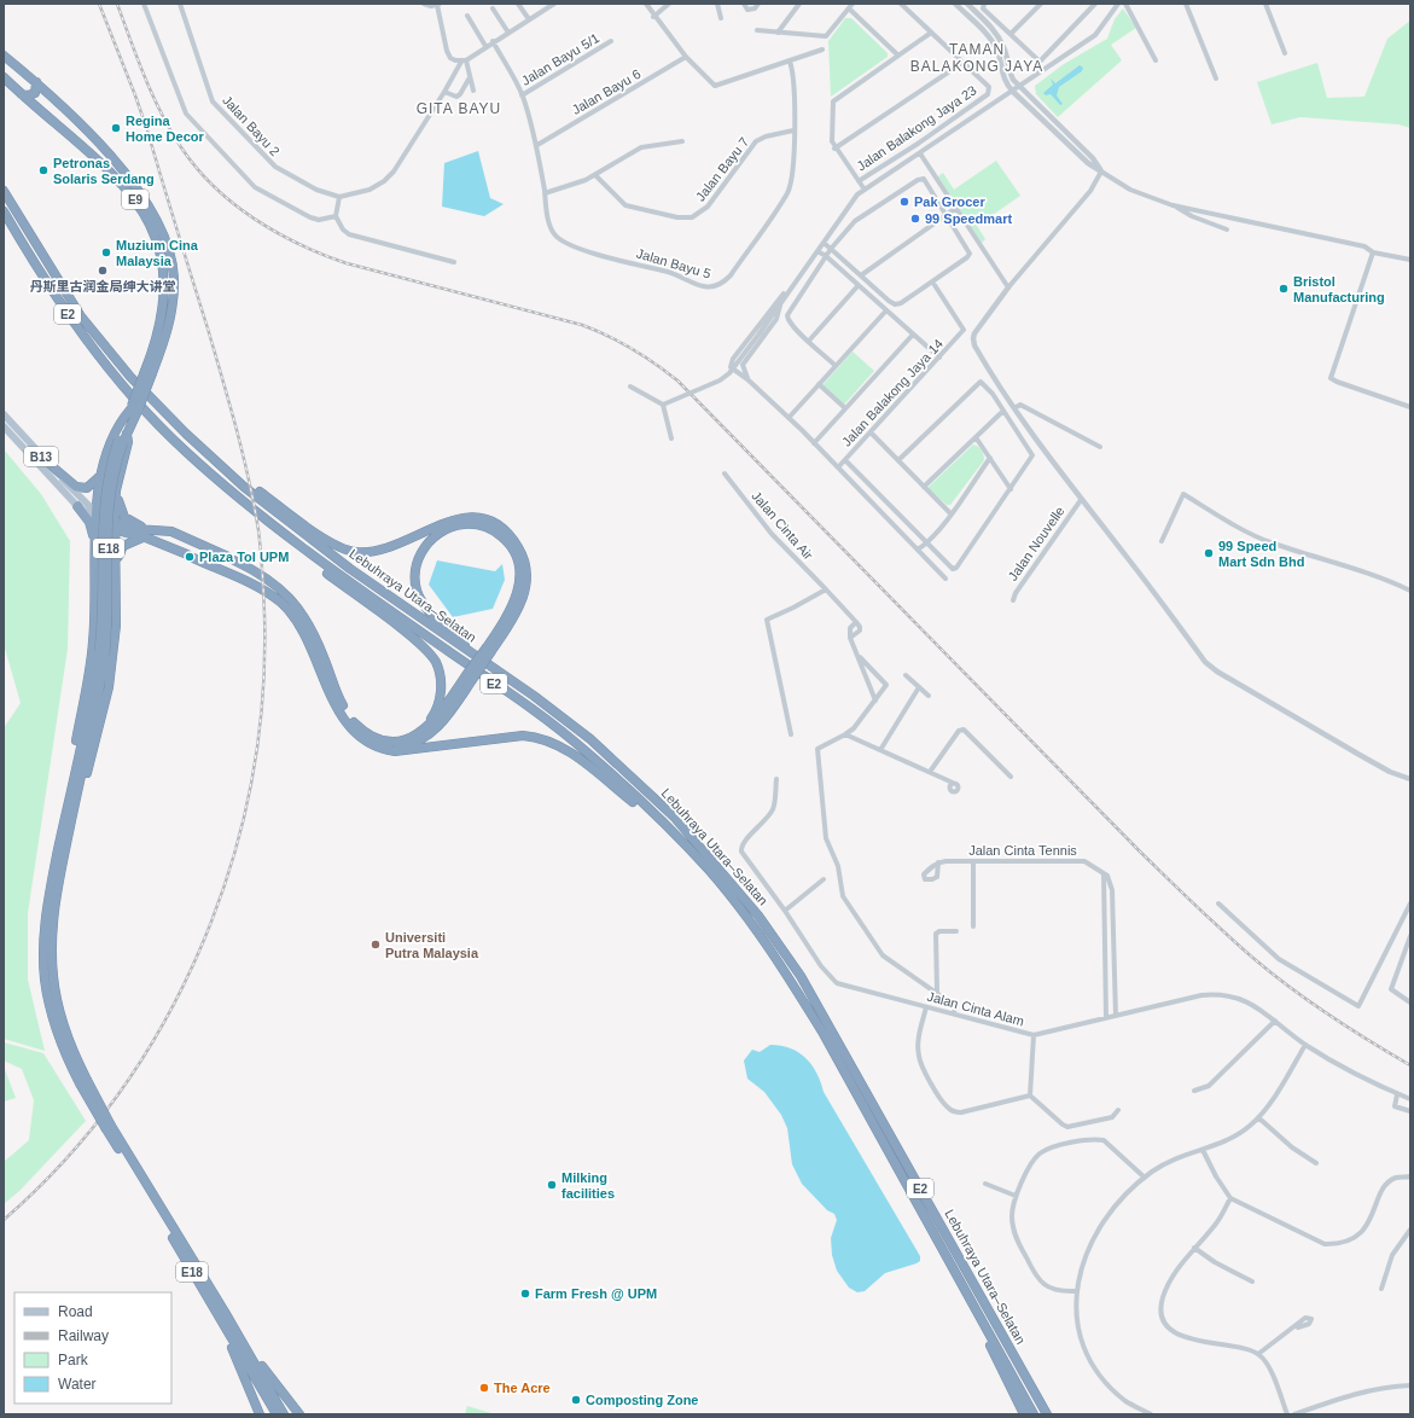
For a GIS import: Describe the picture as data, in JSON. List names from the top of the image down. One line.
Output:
{"streets":{"highway":["E9","E2","E18","Lebuhraya Utara–Selatan"],"main road":["B13"],"street":["Jalan Bayu 5/1","Jalan Bayu 6","Jalan Bayu 2","Jalan Balakong Jaya 23","Jalan Bayu 7","Jalan Bayu 5","Jalan Balakong Jaya 14","Jalan Cinta Air","Jalan Nouvelle","Jalan Cinta Tennis","Jalan Cinta Alam"]},"crossings":[["Jalan Bayu 5/1","Jalan Bayu 5"],["Jalan Bayu 6","Jalan Bayu 5"],["Jalan Bayu 7","Jalan Bayu 5"],["E9","E18"]],"districts":["TAMAN BALAKONG JAYA","GITA BAYU"],"places":["Regina Home Decor","Petronas Solaris Serdang","Pak Grocer","99 Speedmart","Muzium Cina Malaysia","丹斯里古润金局绅大讲堂","Bristol Manufacturing","99 Speed Mart Sdn Bhd","Plaza Tol UPM","Universiti Putra Malaysia","Milking facilities","Farm Fresh @ UPM","The Acre","Composting Zone"],"legend":["Road","Railway","Park","Water"]}
